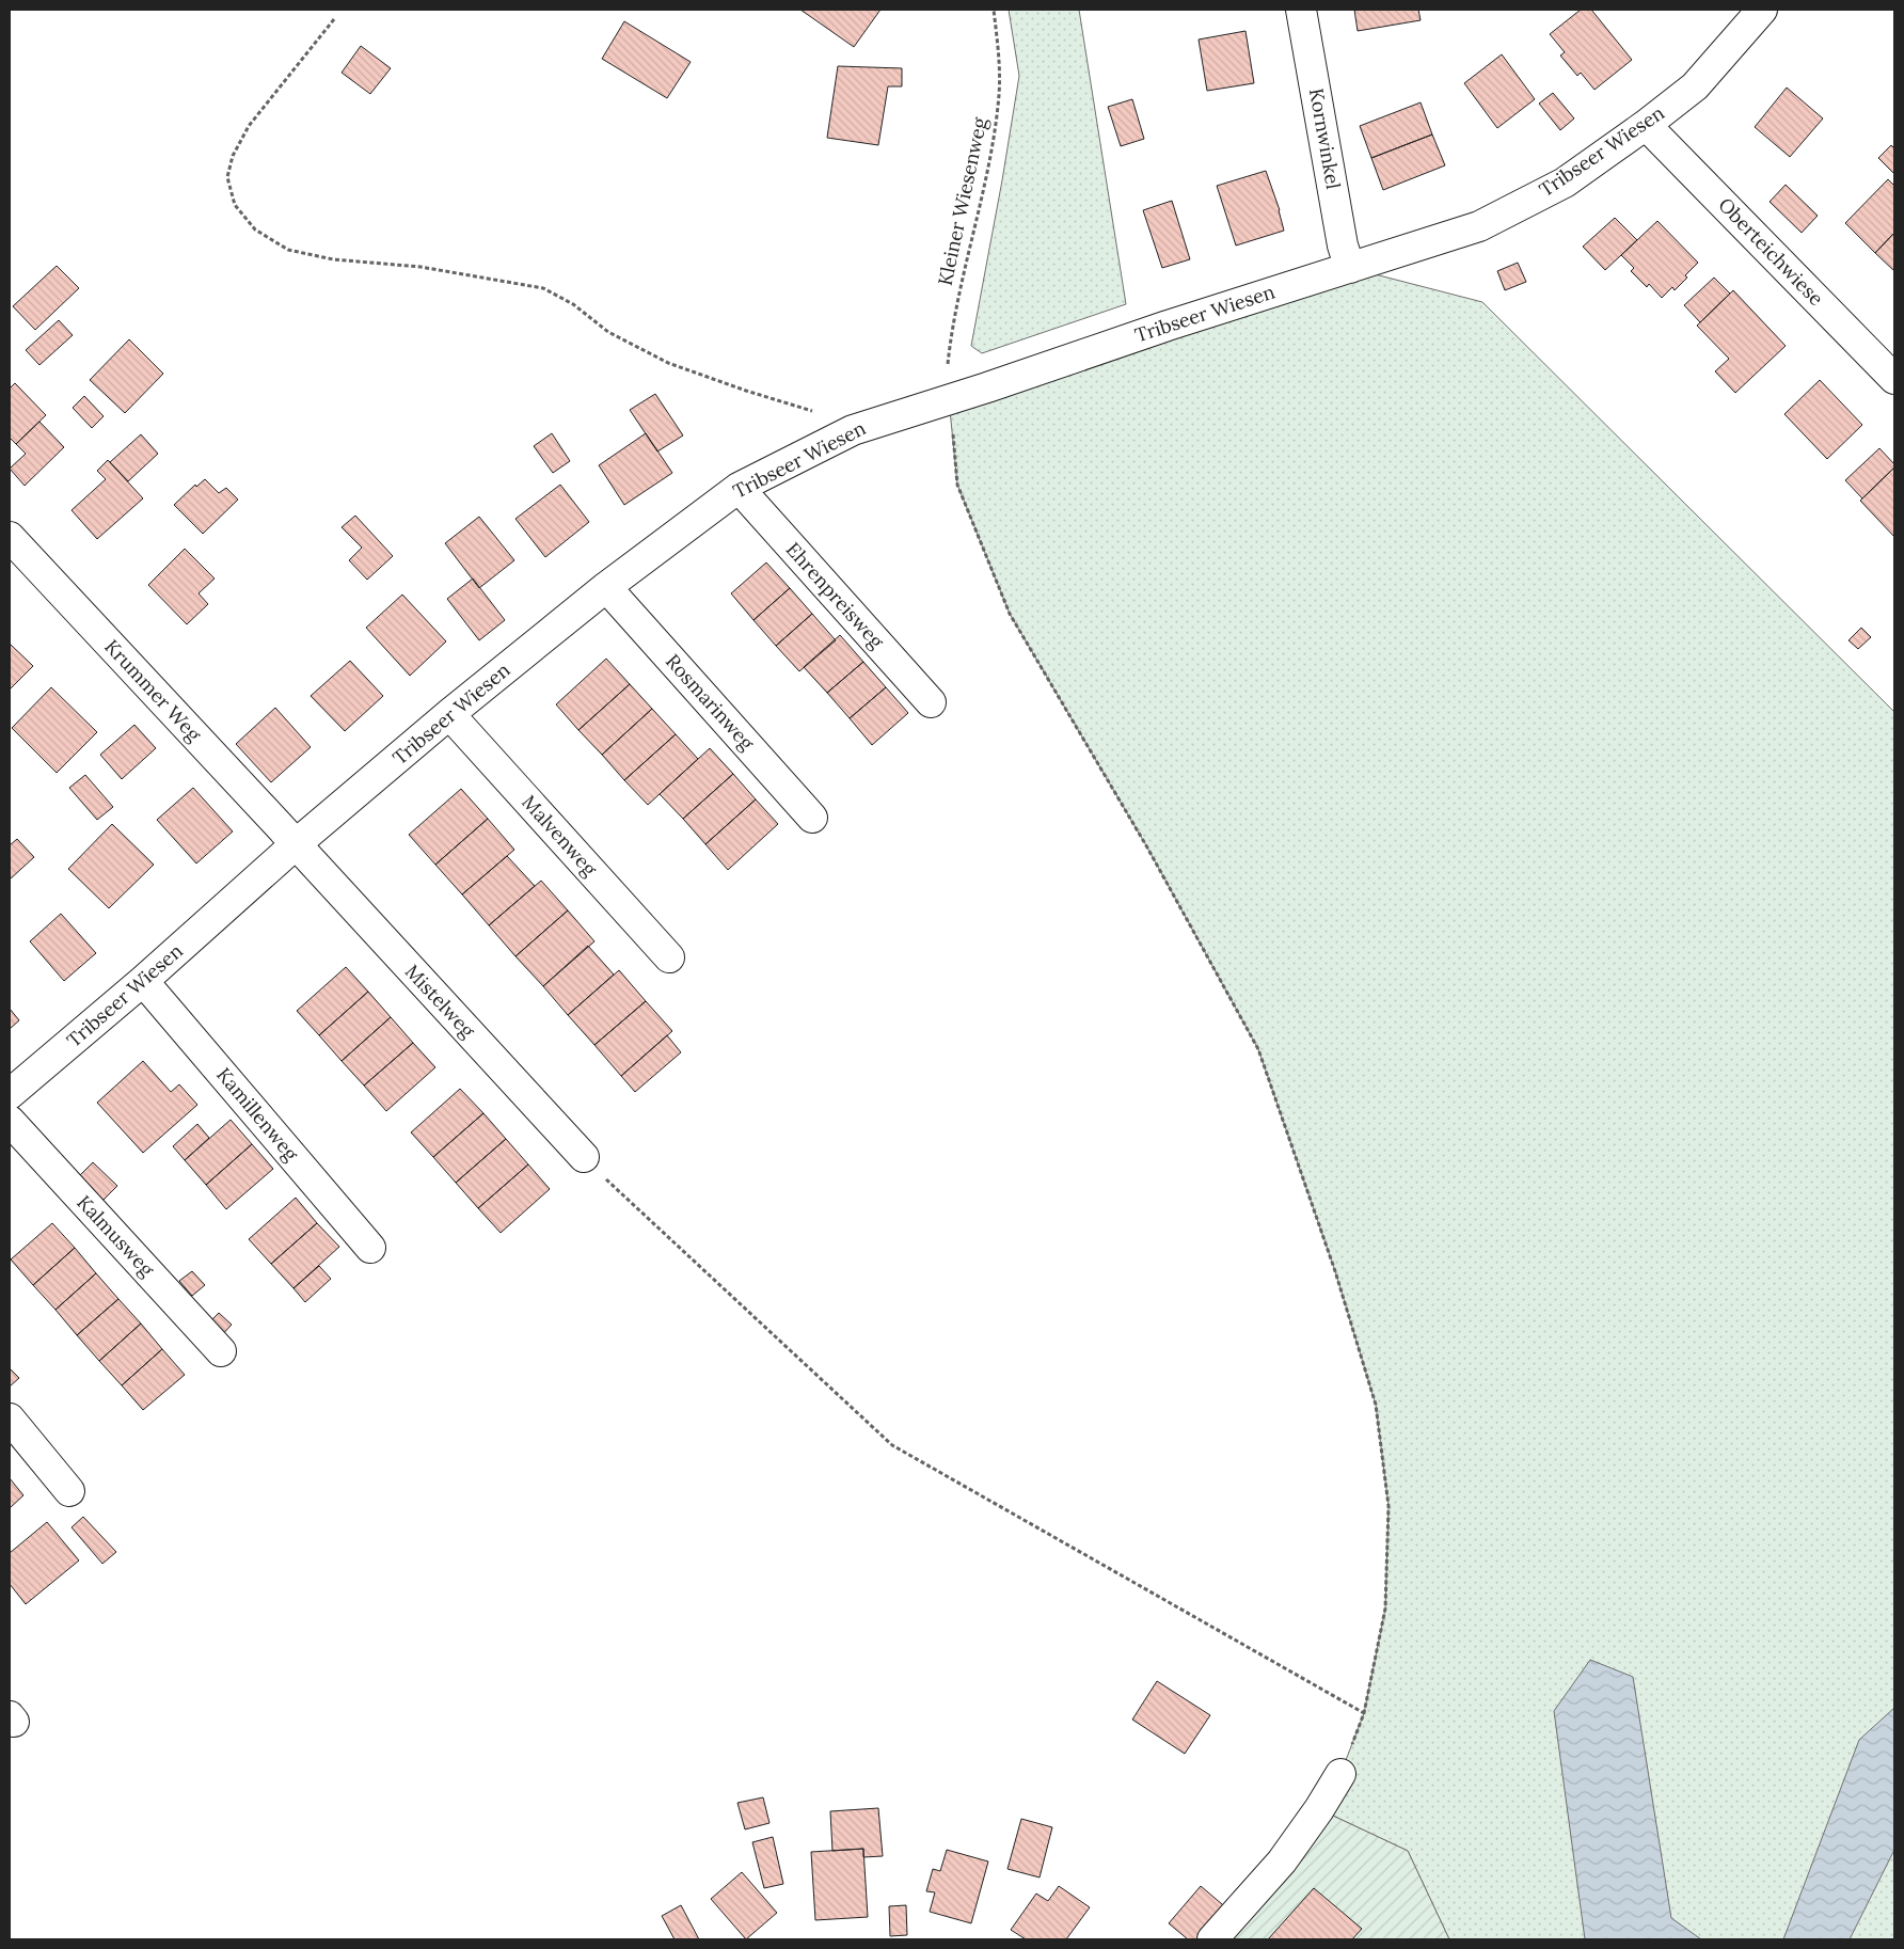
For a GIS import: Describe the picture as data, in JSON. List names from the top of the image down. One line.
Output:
{"streets":{"street":["Kornwinkel","Tribseer Wiesen","Oberteichwiese","Ehrenpreisweg","Krummer Weg","Rosmarinweg","Malvenweg","Mistelweg","Kamillenweg","Kalmusweg"],"path":["Kleiner Wiesenweg"]},"crossings":[["Kornwinkel","Tribseer Wiesen"],["Tribseer Wiesen","Kleiner Wiesenweg"],["Tribseer Wiesen","Oberteichwiese"],["Tribseer Wiesen","Ehrenpreisweg"],["Tribseer Wiesen","Krummer Weg"],["Tribseer Wiesen","Rosmarinweg"],["Tribseer Wiesen","Malvenweg"],["Tribseer Wiesen","Mistelweg"],["Tribseer Wiesen","Kamillenweg"],["Krummer Weg","Mistelweg"]]}
